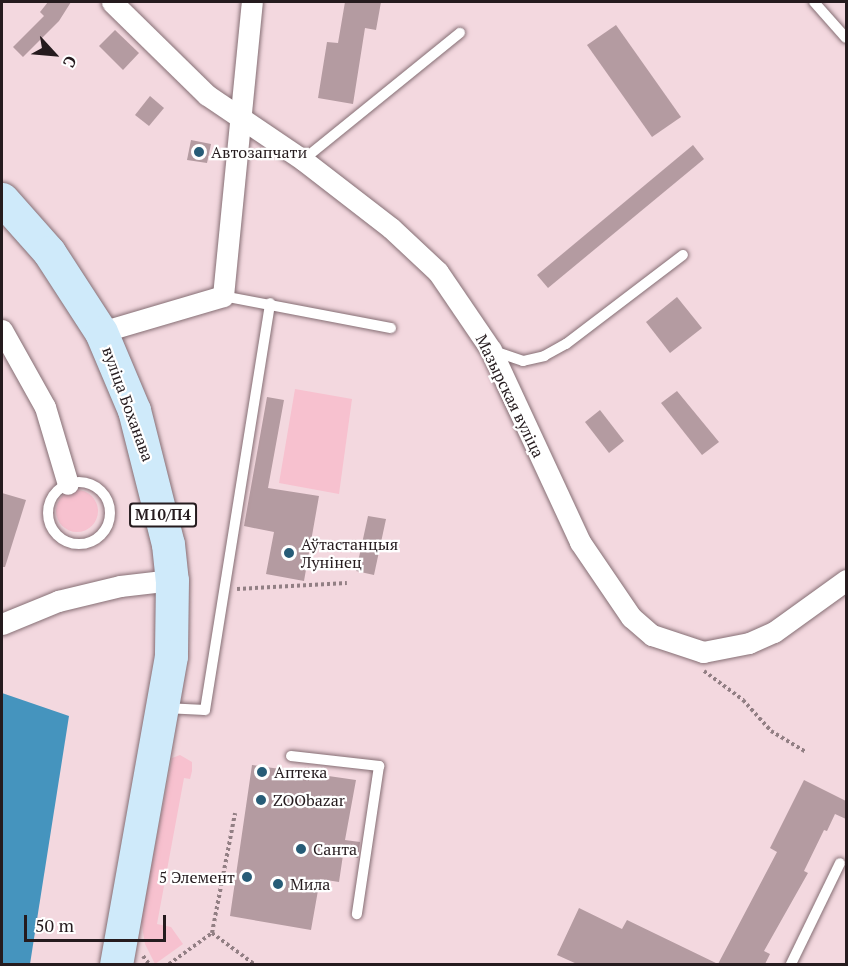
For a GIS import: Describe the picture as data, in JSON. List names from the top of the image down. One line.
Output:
{"streets":{"main road":["вуліца Боханава","М10/П4"],"street":["Мазырская вуліца"]},"crossings":[["вуліца Боханава","М10/П4"]],"places":["Автозапчати","Аўтастанцыя Лунінец","Аптека","ZOObazar","Санта","5 Элемент","Мила"],"scale_bar":"50 m","north":"bottom right"}
